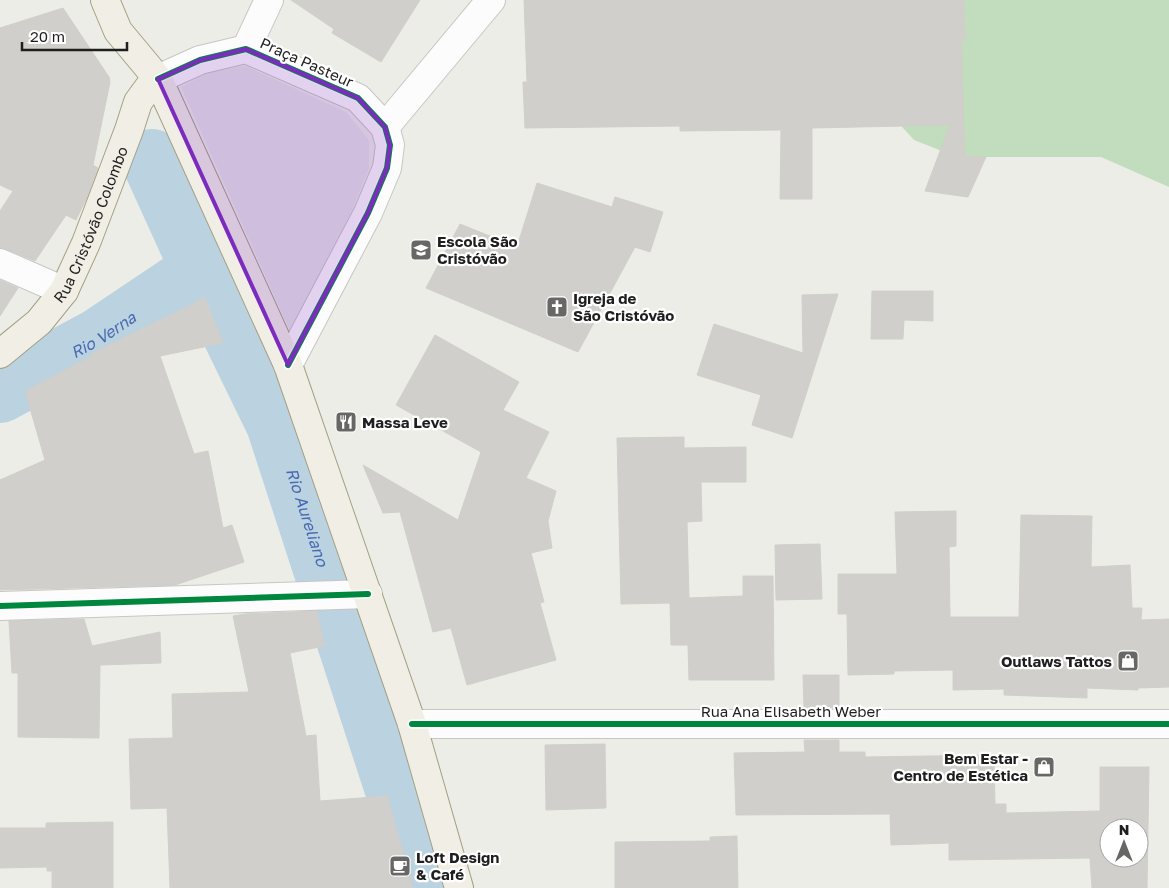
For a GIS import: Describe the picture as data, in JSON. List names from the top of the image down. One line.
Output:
{"streets":{"main road":["Rua Cristóvão Colombo"],"street":["Praça Pasteur","Rua Ana Elisabeth Weber"]},"crossings":[["Praça Pasteur","Rua Cristóvão Colombo"]],"water":["Rio Verna","Rio Aureliano"],"places":{"school or university":["Escola São Cristóvão"],"church":["Igreja de São Cristóvão"],"restaurant":["Massa Leve"],"shop":["Outlaws Tattos","Bem Estar - Centro de Estética"],"cafe":["Loft Design & Café"]},"scale_bar":"20 m","north":"top"}
